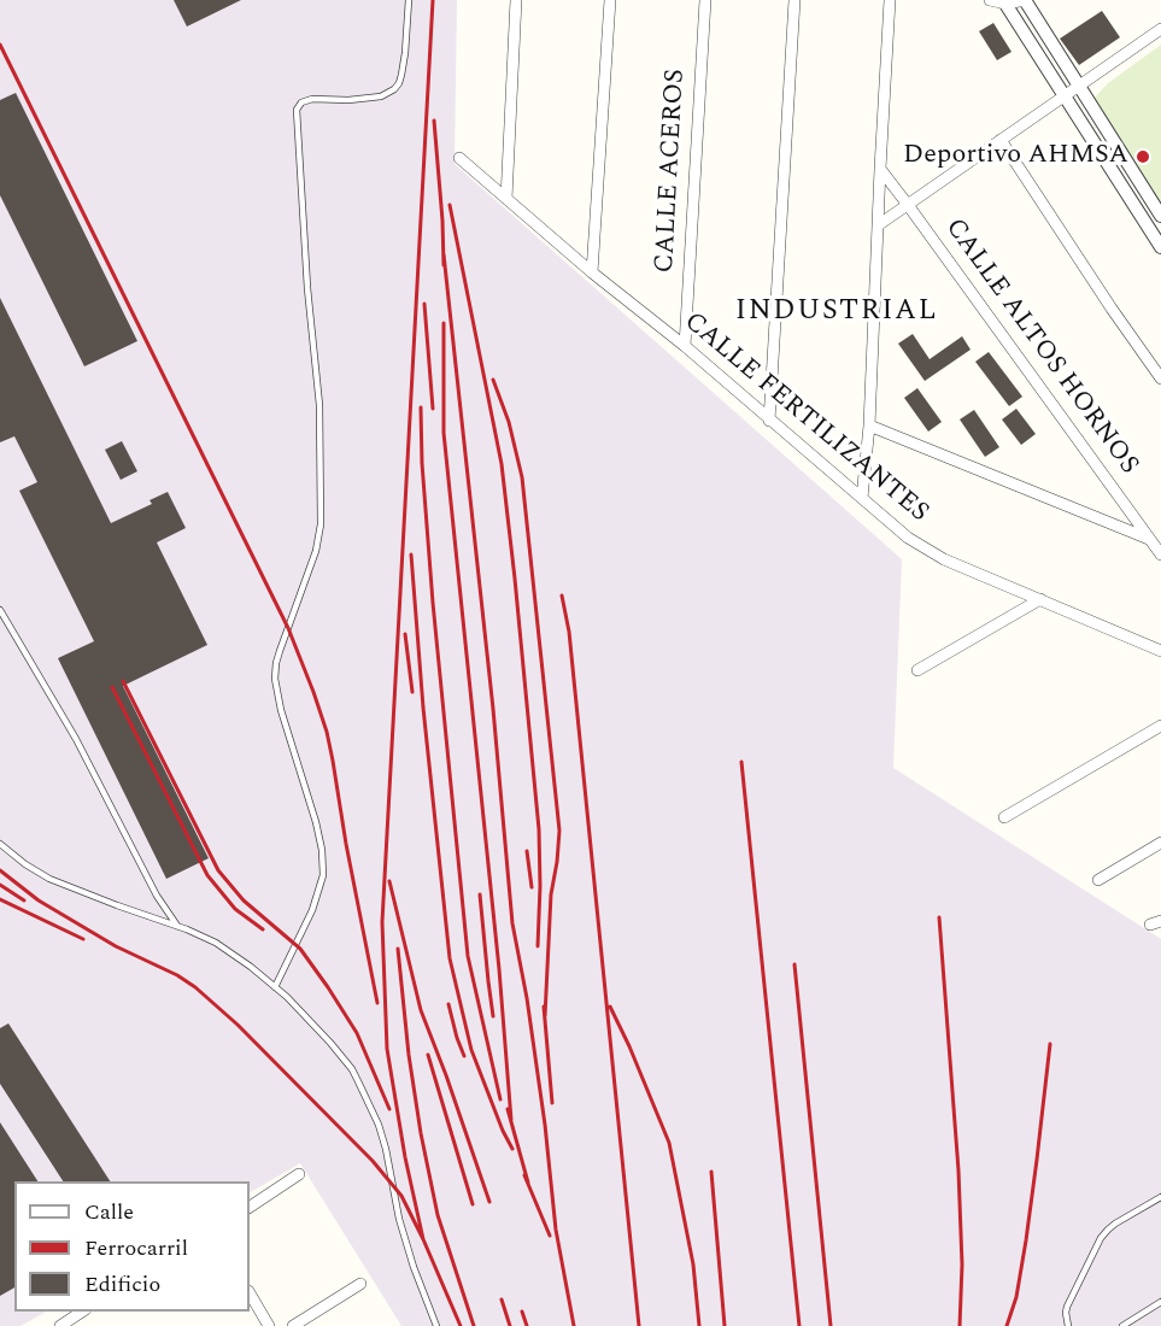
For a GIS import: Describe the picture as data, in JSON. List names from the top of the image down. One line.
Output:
{"streets":{"street":["CALLE ACEROS","CALLE ALTOS HORNOS","CALLE FERTILIZANTES"]},"crossings":[["CALLE ACEROS","CALLE FERTILIZANTES"]],"districts":["INDUSTRIAL"],"places":["Deportivo AHMSA"],"legend":["Calle","Ferrocarril","Edificio"]}
